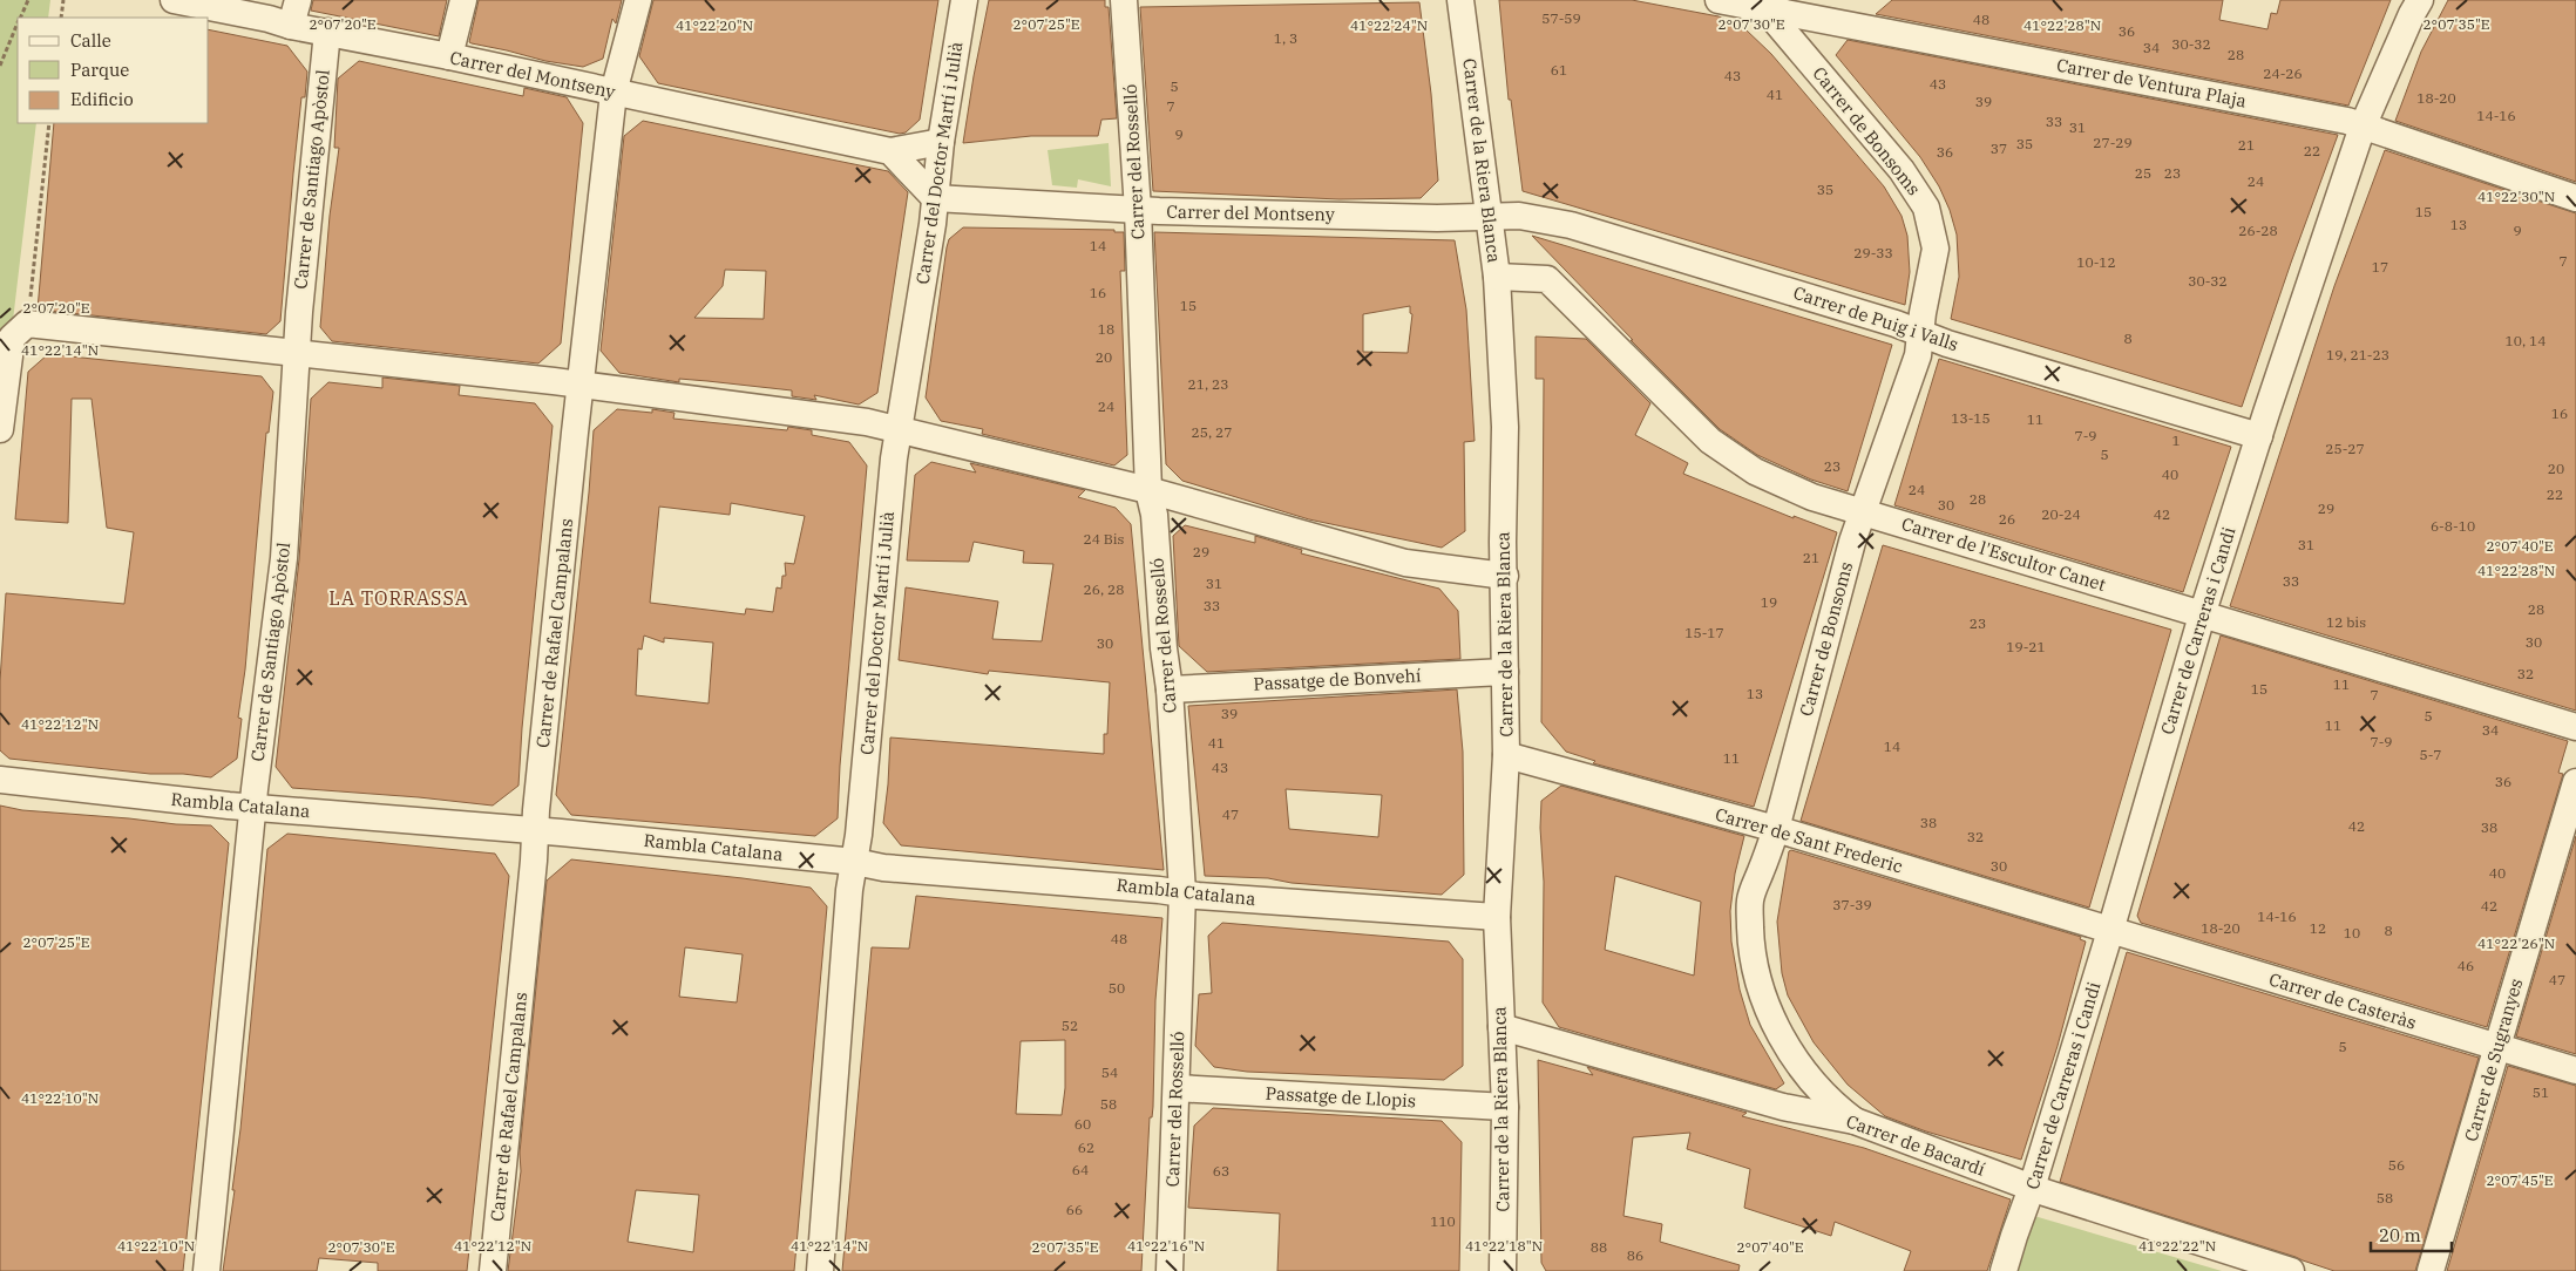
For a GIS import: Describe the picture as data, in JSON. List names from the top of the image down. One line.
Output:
{"streets":{"street":["Carrer del Montseny","Carrer de Ventura Plaja","Carrer de Bonsoms","Carrer de la Riera Blanca","Carrer del Rosselló","Carrer del Doctor Martí i Julià","Carrer de Santiago Apòstol","Carrer de Puig i Valls","Carrer de l'Escultor Canet","Carrer de Carreras i Candi","Carrer de Rafael Campalans","Passatge de Bonvehí","Rambla Catalana","Carrer de Sant Frederic","Carrer de Casteràs","Carrer de Sugranyes","Passatge de Llopis","Carrer de Bacardí"]},"crossings":[["Carrer del Montseny","Carrer de la Riera Blanca"],["Carrer del Montseny","Carrer del Rosselló"],["Carrer del Montseny","Carrer del Doctor Martí i Julià"],["Carrer del Montseny","Carrer de Santiago Apòstol"],["Carrer del Montseny","Carrer de Puig i Valls"],["Carrer del Montseny","Carrer de Rafael Campalans"],["Carrer de Ventura Plaja","Carrer de Bonsoms"],["Carrer de Ventura Plaja","Carrer de Carreras i Candi"],["Carrer de Bonsoms","Carrer de Puig i Valls"],["Carrer de Bonsoms","Carrer de l'Escultor Canet"],["Carrer de Bonsoms","Carrer de Sant Frederic"],["Carrer de Bonsoms","Carrer de Bacardí"],["Carrer de la Riera Blanca","Carrer de Puig i Valls"],["Carrer de la Riera Blanca","Carrer de l'Escultor Canet"],["Carrer de la Riera Blanca","Passatge de Bonvehí"],["Carrer de la Riera Blanca","Rambla Catalana"],["Carrer de la Riera Blanca","Carrer de Sant Frederic"],["Carrer de la Riera Blanca","Passatge de Llopis"],["Carrer de la Riera Blanca","Carrer de Bacardí"],["Carrer del Rosselló","Passatge de Bonvehí"],["Carrer del Rosselló","Rambla Catalana"],["Carrer del Rosselló","Passatge de Llopis"],["Carrer del Doctor Martí i Julià","Rambla Catalana"],["Carrer de Santiago Apòstol","Rambla Catalana"],["Carrer de Puig i Valls","Carrer de Carreras i Candi"],["Carrer de l'Escultor Canet","Carrer de Carreras i Candi"],["Carrer de Carreras i Candi","Carrer de Sant Frederic"],["Carrer de Carreras i Candi","Carrer de Casteràs"],["Carrer de Carreras i Candi","Carrer de Bacardí"],["Carrer de Rafael Campalans","Rambla Catalana"],["Carrer de Sant Frederic","Carrer de Casteràs"],["Carrer de Casteràs","Carrer de Sugranyes"]],"districts":["LA TORRASSA"],"house_numbers":["57-59","48","36","1, 3","30-32","34","28","61","24-26","43","43","5","41","18-20","39","7","14-16","33","31","9","27-29","35","21","37","22","36","25","23","24","35","15","13","26-28","9","14","29-33","7","10-12","17","30-32","16","15","18","8","10, 14","19, 21-23","20","21, 23","24","16","13-15","11","25, 27","7-9","1","25-27","5","23","20","40","24","22","28","30","29","20-24","42","26","6-8-10","24 Bis","31","29","21","33","31","26, 28","19","33","28","12 bis","23","15-17","30","30","19-21","32","11","15","13","7","39","5","11","34","7-9","41","14","5-7","11","43","36","47","38","42","38","32","30","40","37-39","42","14-16","18-20","12","8","10","48","46","47","50","52","5","54","51","58","60","62","56","64","63","58","66","110","88","86"],"legend":["Calle","Parque","Edificio"],"scale_bar":"20 m","coordinates":["2°07'20\"E","2°07'25\"E","2°07'30\"E","2°07'35\"E","41°22'20\"N","41°22'24\"N","41°22'28\"N","41°22'30\"N","41°22'14\"N","2°07'40\"E","41°22'12\"N","41°22'26\"N","41°22'10\"N","2°07'45\"E","41°22'16\"N","41°22'18\"N","41°22'22\"N"]}
